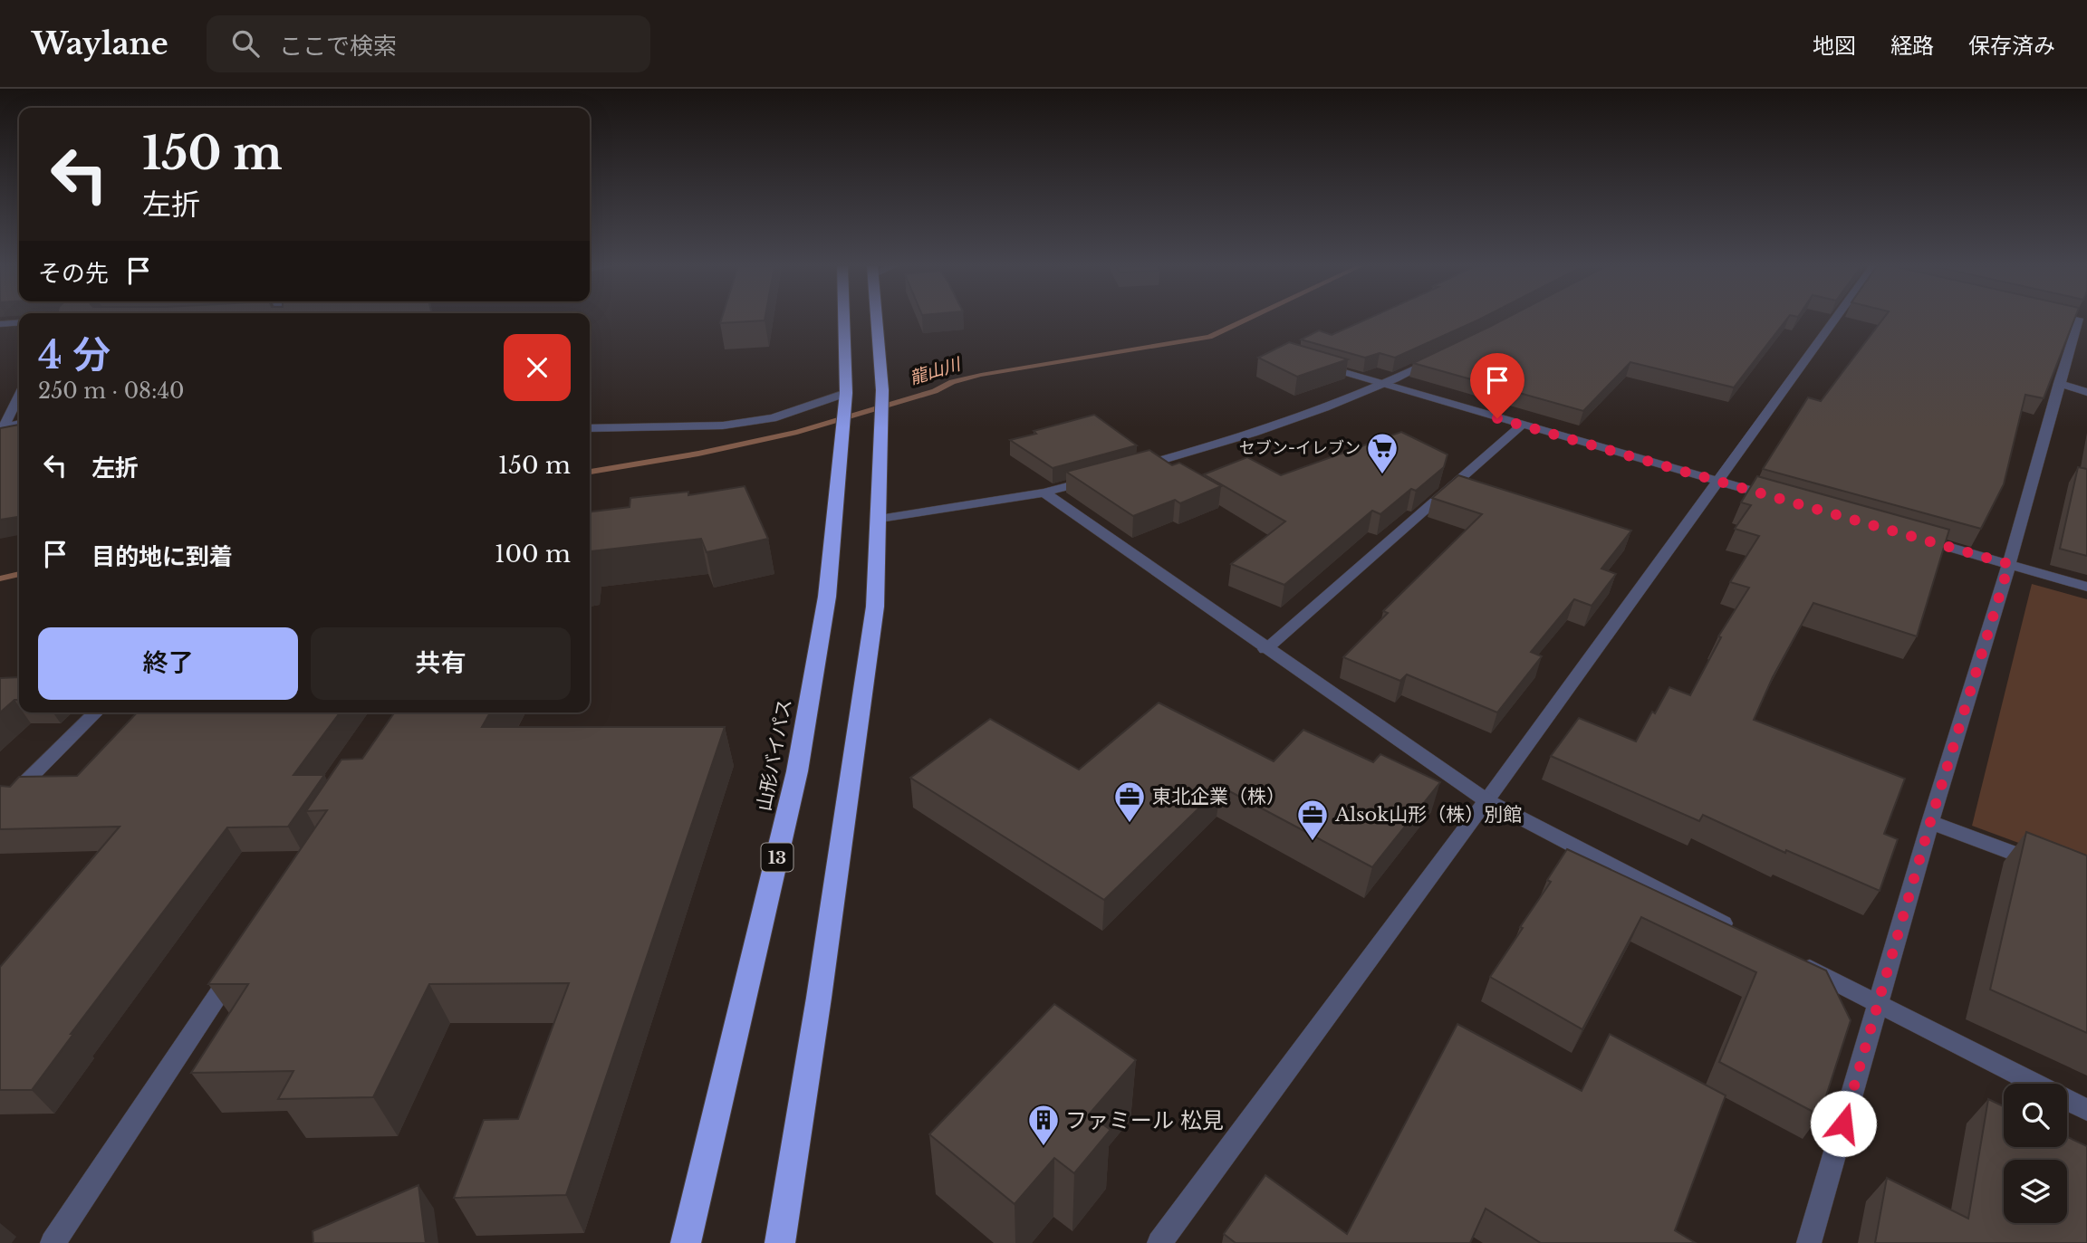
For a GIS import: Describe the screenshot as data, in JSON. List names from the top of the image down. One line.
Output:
{"streets":{"highway":["山形バイパス","13"]},"water":["龍山川"],"places":{"supermarket":["セブン-イレブン"],"office":["東北企業（株）","Alsok山形（株）別館"],"building":["ファミール 松見"]},"page":{"header":"Waylane","search":"ここで検索","nav":["地図","経路","保存済み"],"turn":["150 m","左折"],"then":"その先","heading":["4 分","250 m · 08:40"],"list":[{"name":"左折","value":"150 m"},{"name":"目的地に到着","value":"100 m"}],"buttons":["終了","共有"]}}
